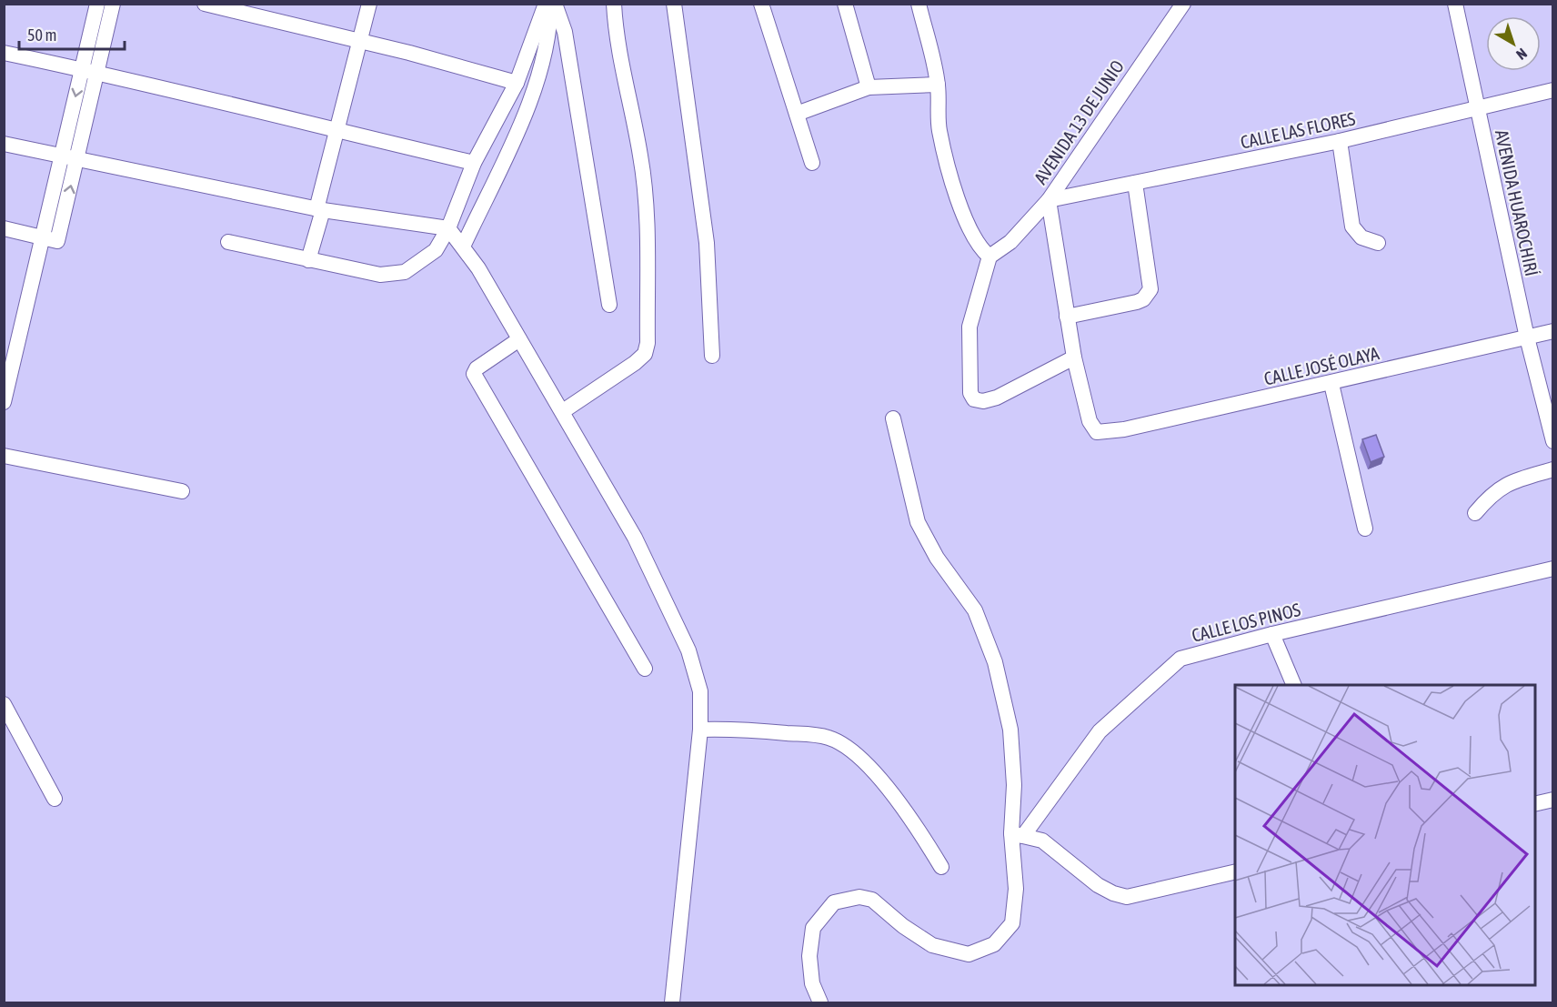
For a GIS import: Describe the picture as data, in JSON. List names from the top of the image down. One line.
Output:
{"streets":{"street":["AVENIDA 13 DE JUNIO","CALLE LAS FLORES","AVENIDA HUAROCHIRÍ","CALLE JOSÉ OLAYA","CALLE LOS PINOS"]},"crossings":[["AVENIDA 13 DE JUNIO","CALLE LAS FLORES"],["AVENIDA 13 DE JUNIO","CALLE JOSÉ OLAYA"],["CALLE LAS FLORES","AVENIDA HUAROCHIRÍ"],["AVENIDA HUAROCHIRÍ","CALLE JOSÉ OLAYA"]],"scale_bar":"50 m","north":"bottom right"}
